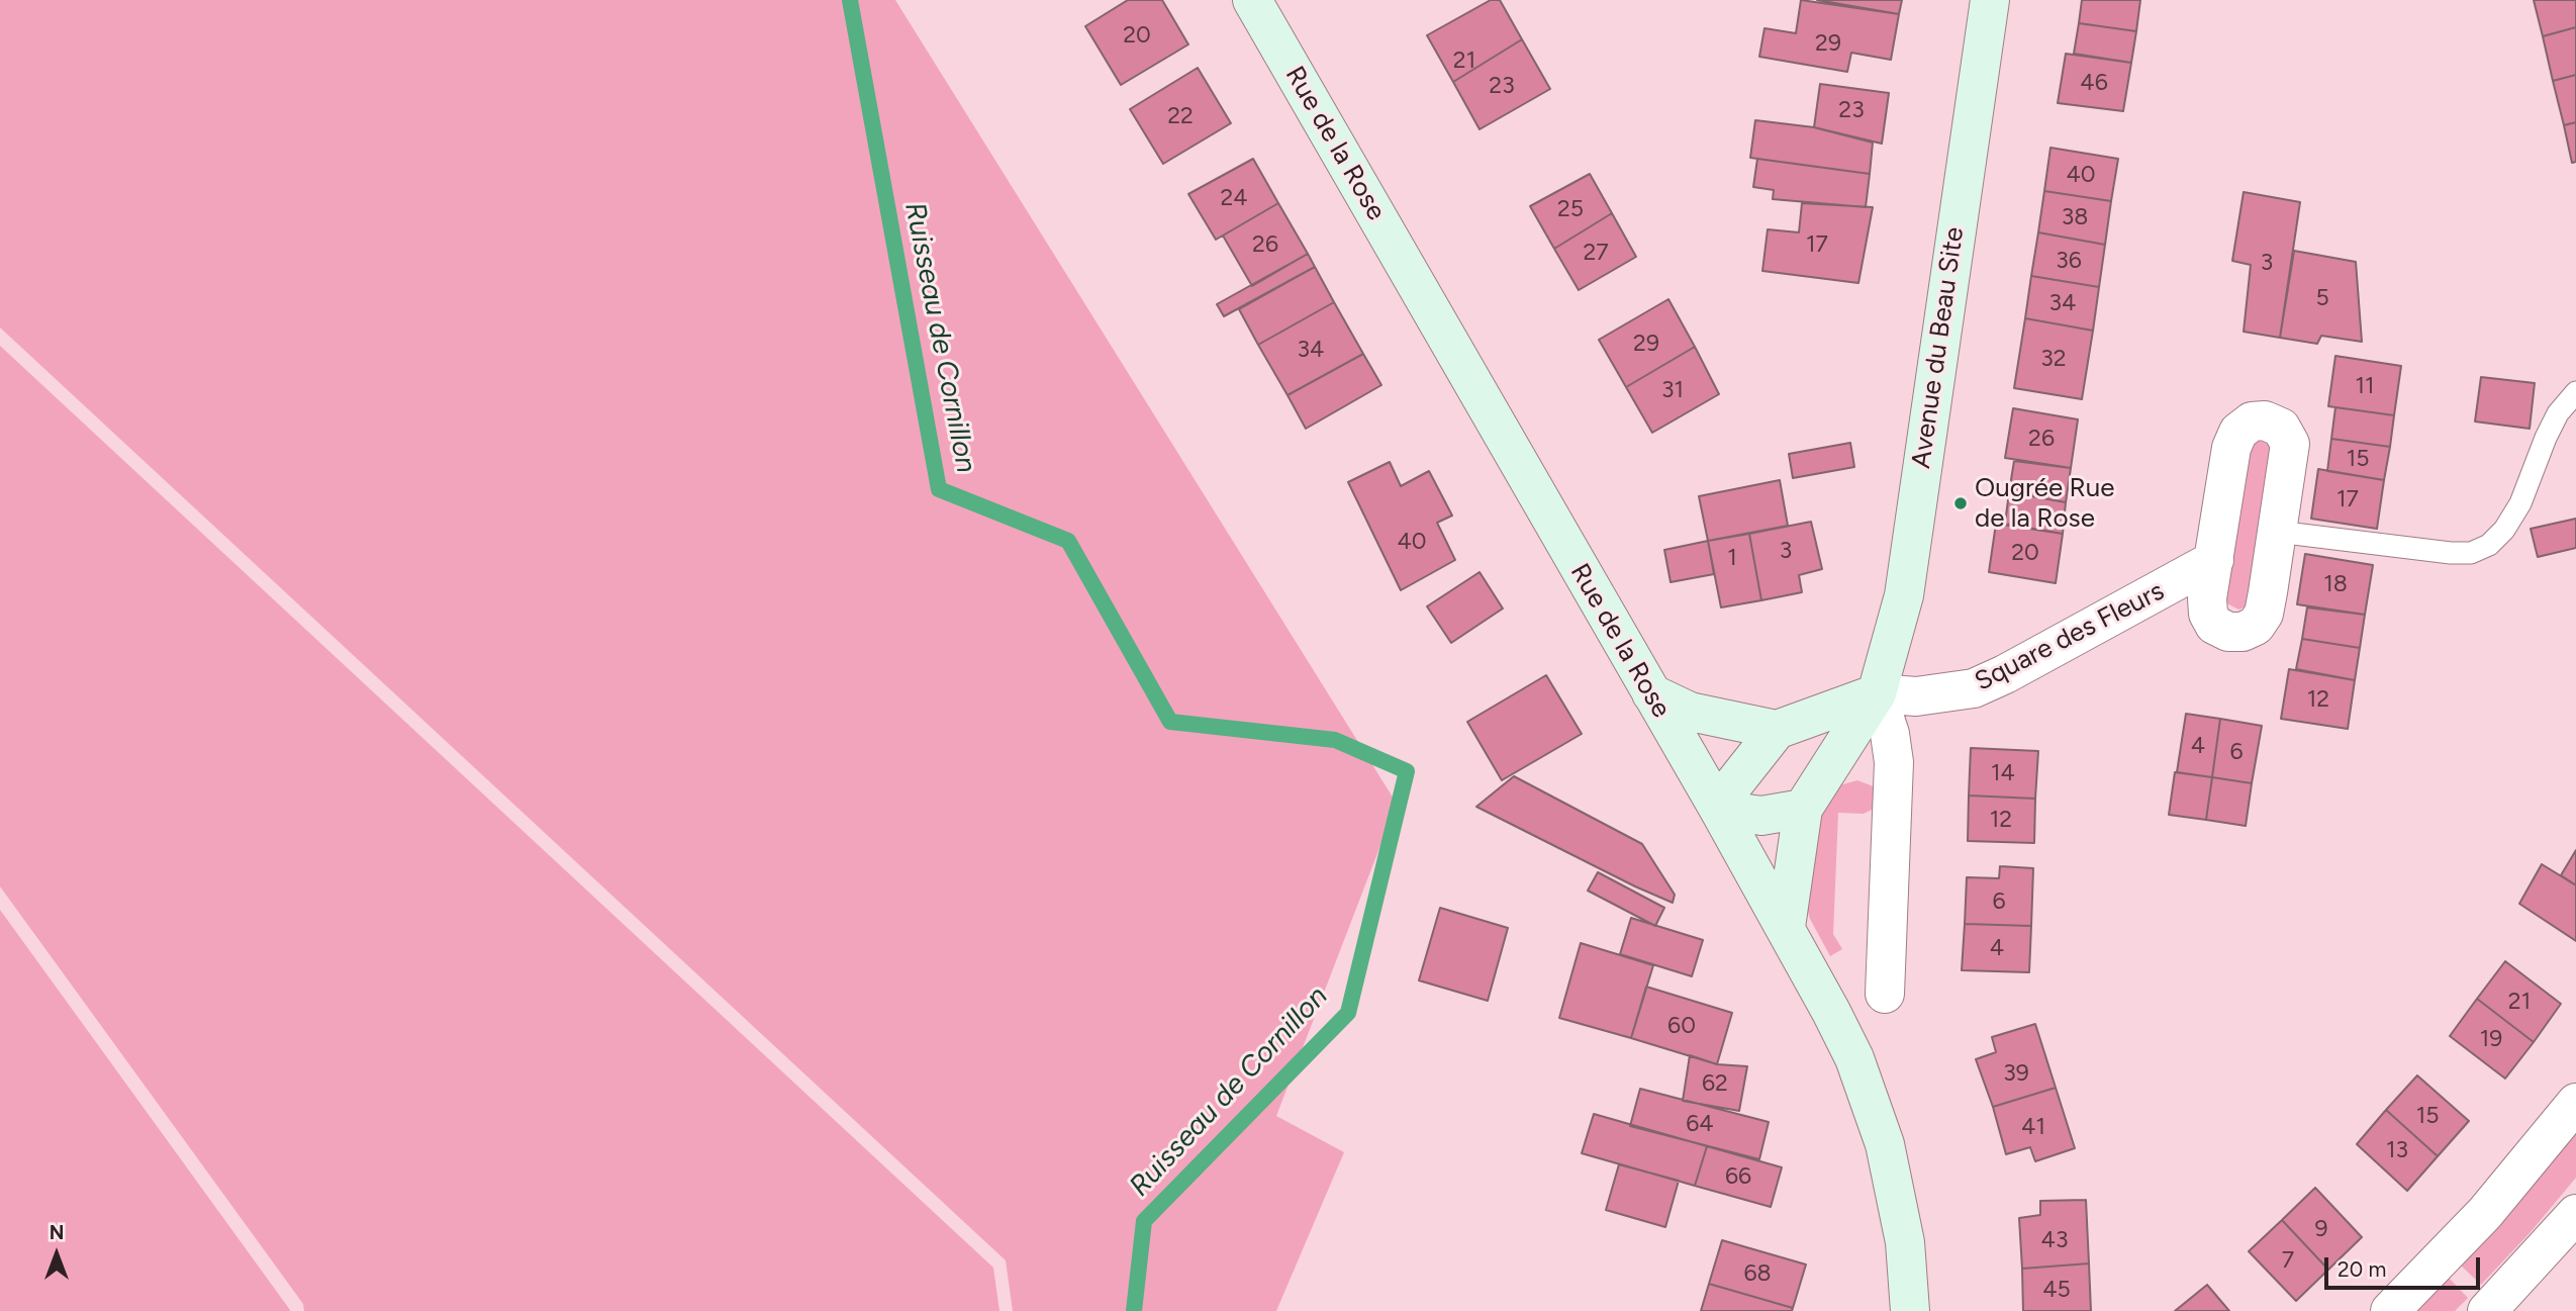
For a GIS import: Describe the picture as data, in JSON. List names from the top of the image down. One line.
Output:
{"streets":{"main road":["Rue de la Rose","Avenue du Beau Site"],"street":["Square des Fleurs"]},"crossings":[["Rue de la Rose","Avenue du Beau Site"],["Avenue du Beau Site","Square des Fleurs"]],"water":["Ruisseau de Cornillon"],"places":["Ougrée Rue de la Rose"],"house_numbers":["20","29","21","46","23","23","22","40","24","25","38","26","17","27","36","3","5","34","29","34","32","11","31","26","15","17","40","3","20","1","18","12","4","6","14","12","6","4","21","60","19","39","62","15","64","41","13","66","9","43","7","68","45"],"scale_bar":"20 m","north":"top"}
